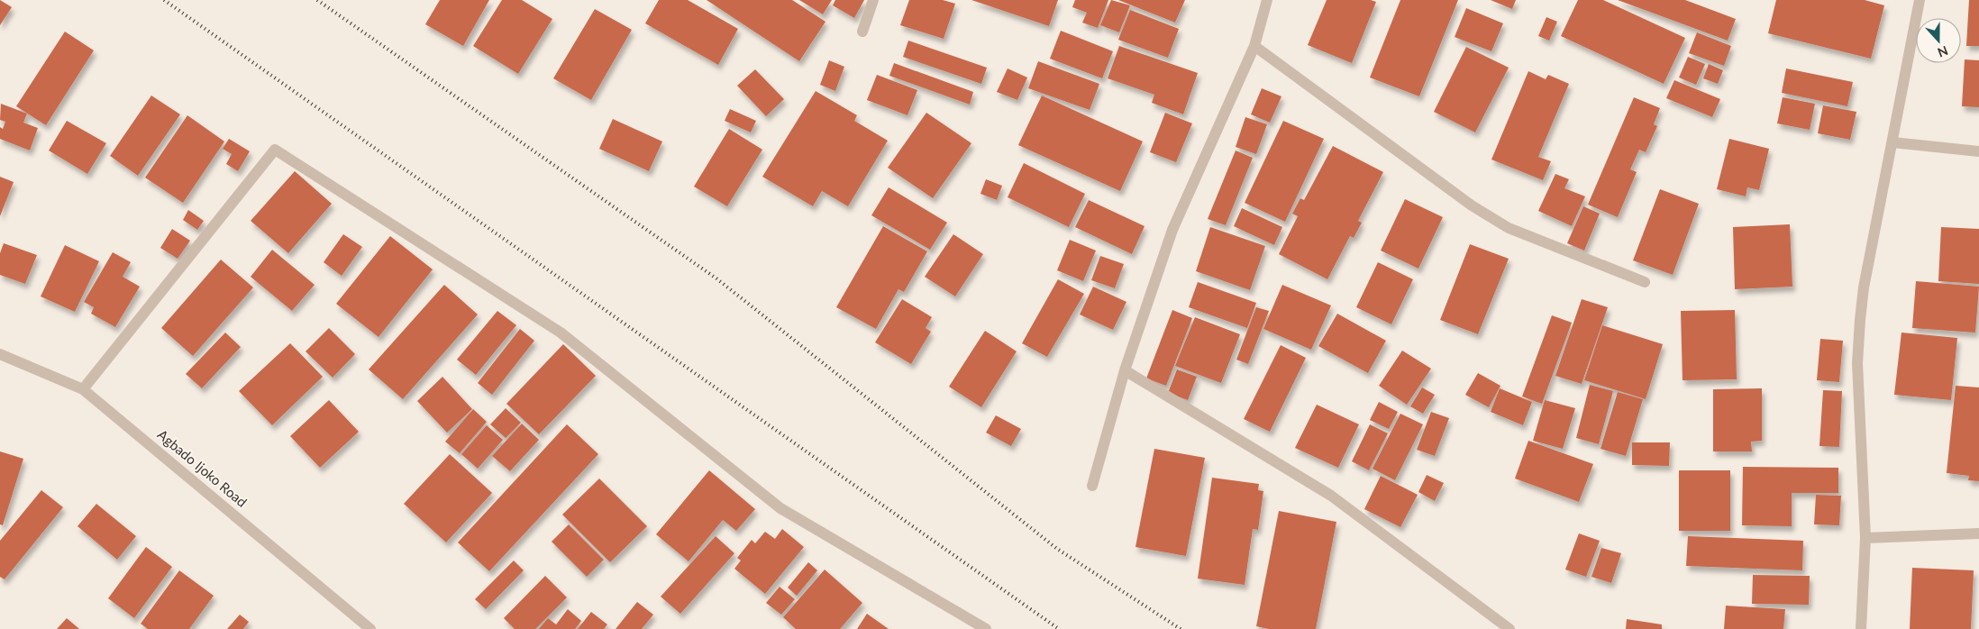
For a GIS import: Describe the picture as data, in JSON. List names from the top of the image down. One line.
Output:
{"streets":{"street":["Agbado Ijoko Road"]},"north":"bottom"}
